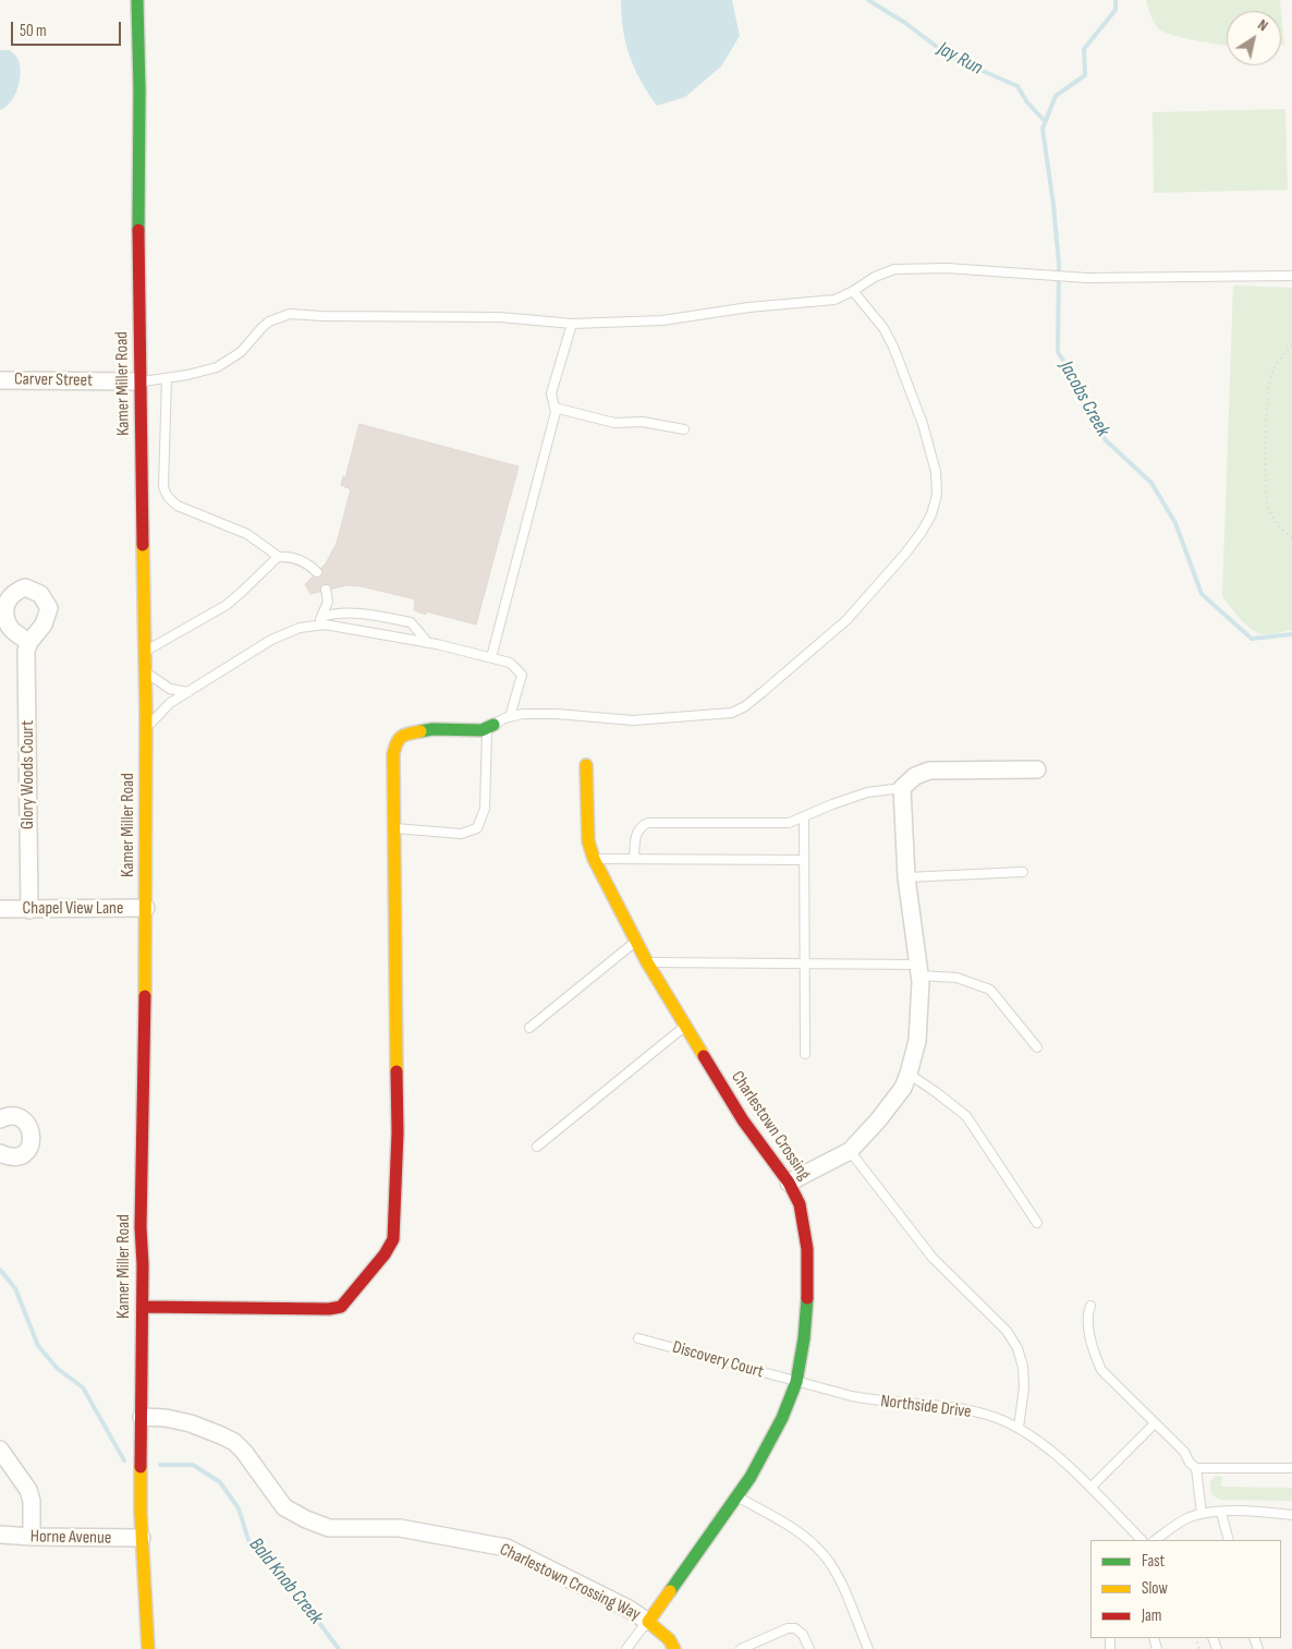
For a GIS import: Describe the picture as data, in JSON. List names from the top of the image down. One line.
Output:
{"streets":{"street":["Carver Street","Kamer Miller Road","Glory Woods Court","Chapel View Lane","Charlestown Crossing","Horne Avenue","Charlestown Crossing Way"],"lane":["Discovery Court","Northside Drive"]},"crossings":[["Carver Street","Kamer Miller Road"],["Kamer Miller Road","Chapel View Lane"],["Kamer Miller Road","Horne Avenue"],["Kamer Miller Road","Charlestown Crossing Way"],["Glory Woods Court","Chapel View Lane"],["Charlestown Crossing","Discovery Court"],["Charlestown Crossing","Northside Drive"],["Charlestown Crossing","Charlestown Crossing Way"],["Discovery Court","Northside Drive"]],"water":["Jay Run","Jacobs Creek","Bald Knob Creek"],"legend":["Fast","Slow","Jam"],"scale_bar":"50 m","north":"top right"}
